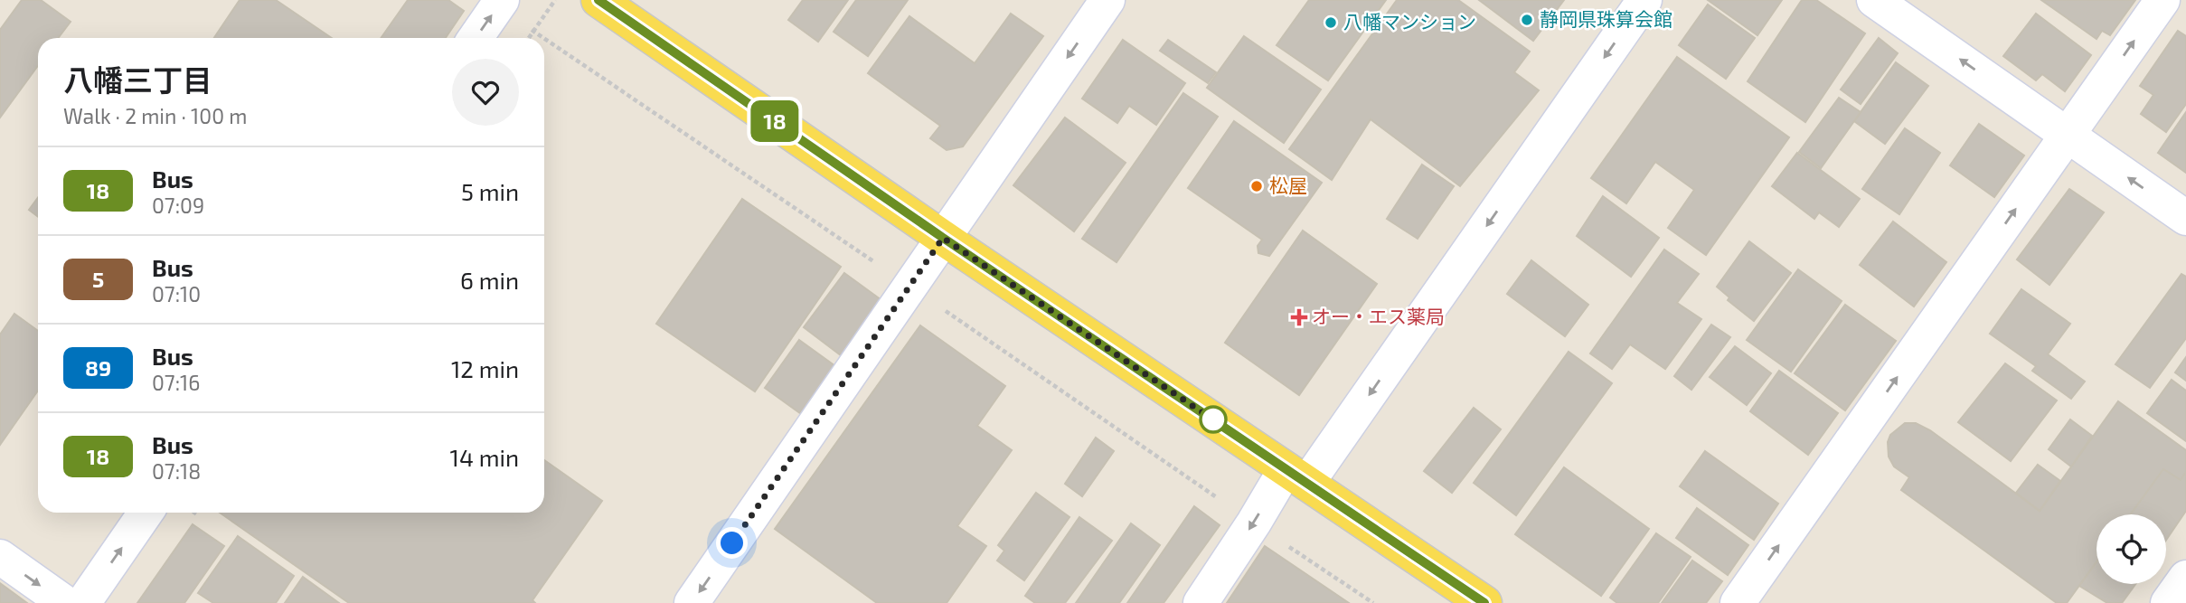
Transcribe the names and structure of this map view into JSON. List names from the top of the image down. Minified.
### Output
{"places":{"other":["静岡県珠算会館","八幡マンション","松屋"],"health":["オー・エス薬局"]},"lines":["bus line 18"],"page":{"on_map":"18","heading":["八幡三丁目","Walk · 2 min · 100 m"],"list":[{"mark":"18","name":"Bus","note":"07:09","value":"5 min"},{"mark":"5","name":"Bus","note":"07:10","value":"6 min"},{"mark":"89","name":"Bus","note":"07:16","value":"12 min"},{"mark":"18","name":"Bus","note":"07:18","value":"14 min"}]}}
